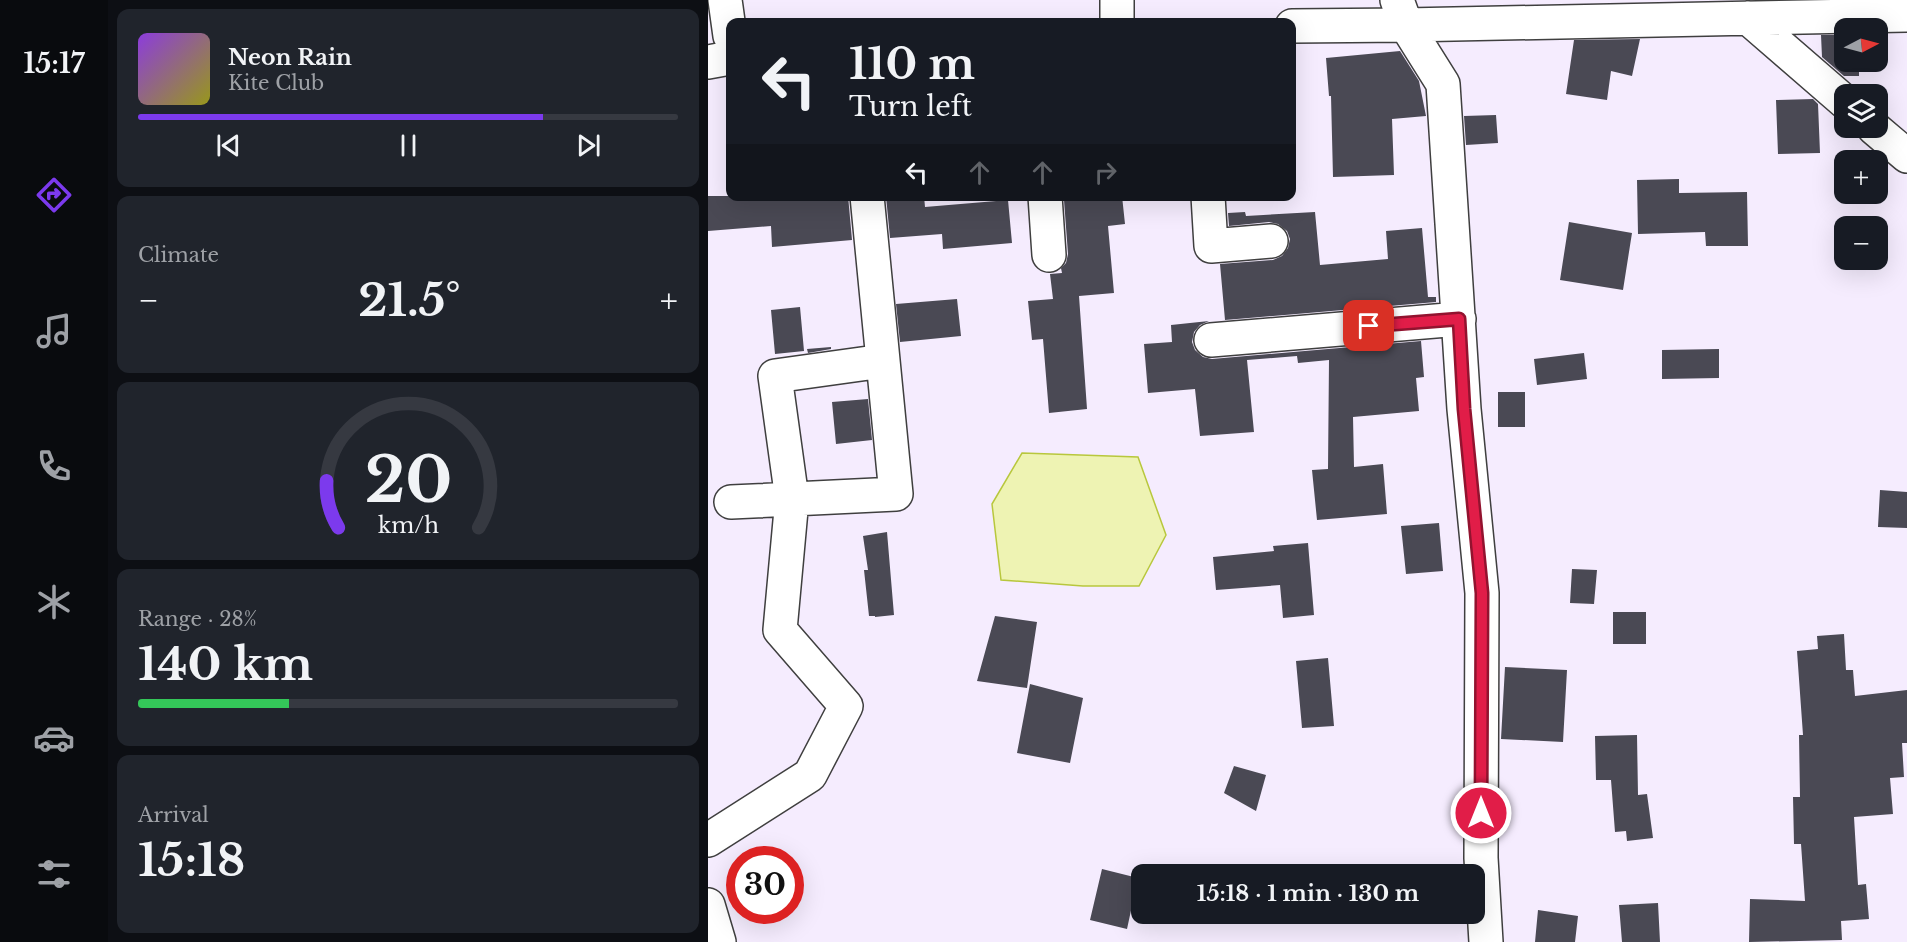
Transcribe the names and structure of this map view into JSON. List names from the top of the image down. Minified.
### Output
{"north":"right","page":{"tabs":"15:17","map_buttons":["+","−"],"turn":["110 m","Turn left"],"song":["Neon Rain","Kite Club"],"tile":["Climate",["Range · 28%","140 km"],["Arrival","15:18"]],"heat":["−","21.5°","+"],"limit":"30","trip":"15:18 · 1 min · 130 m","gauge":["20","km/h"]}}
